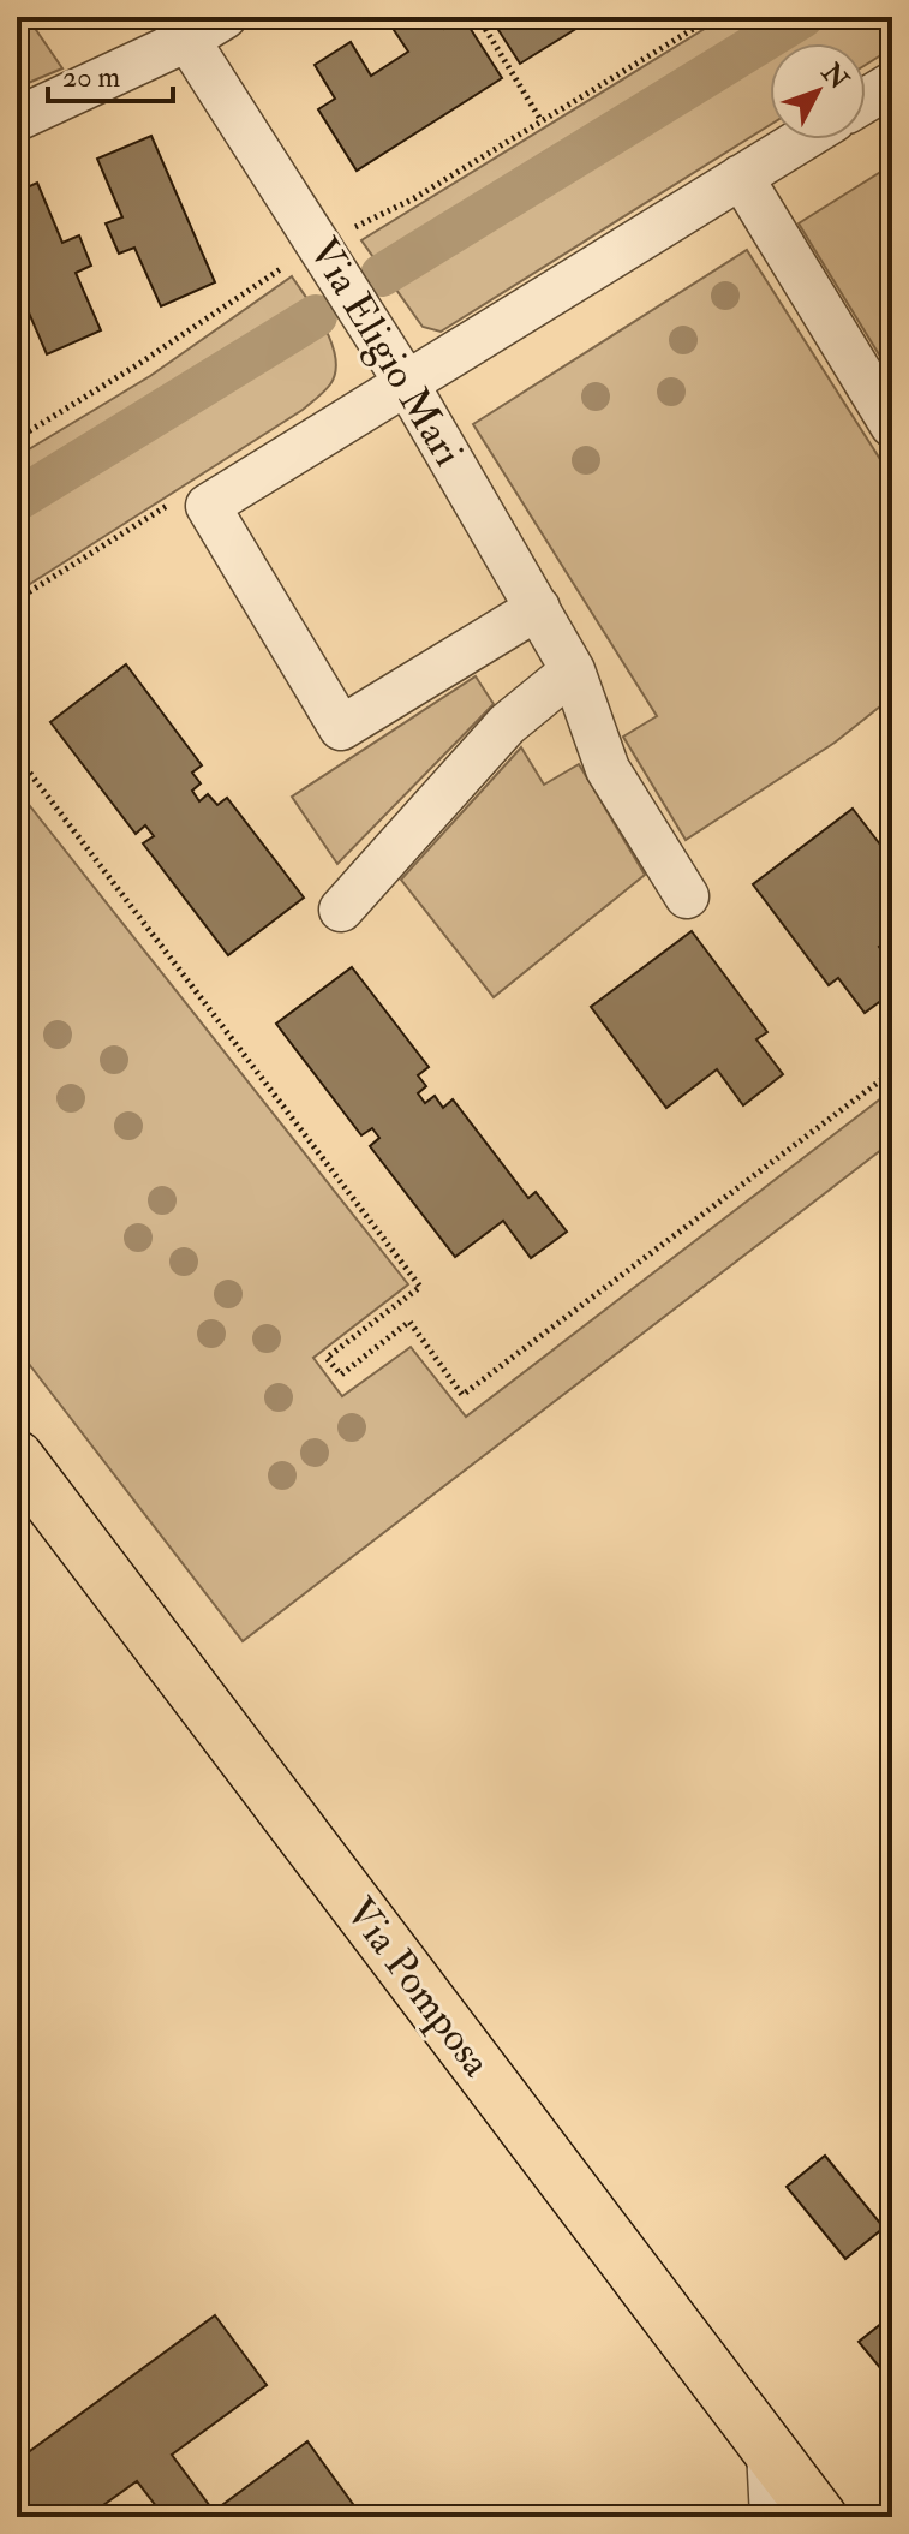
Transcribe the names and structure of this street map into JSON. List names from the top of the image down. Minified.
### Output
{"streets":{"main road":["Via Pomposa"],"street":["Via Eligio Mari"]},"scale_bar":"20 m","north":"top right"}
